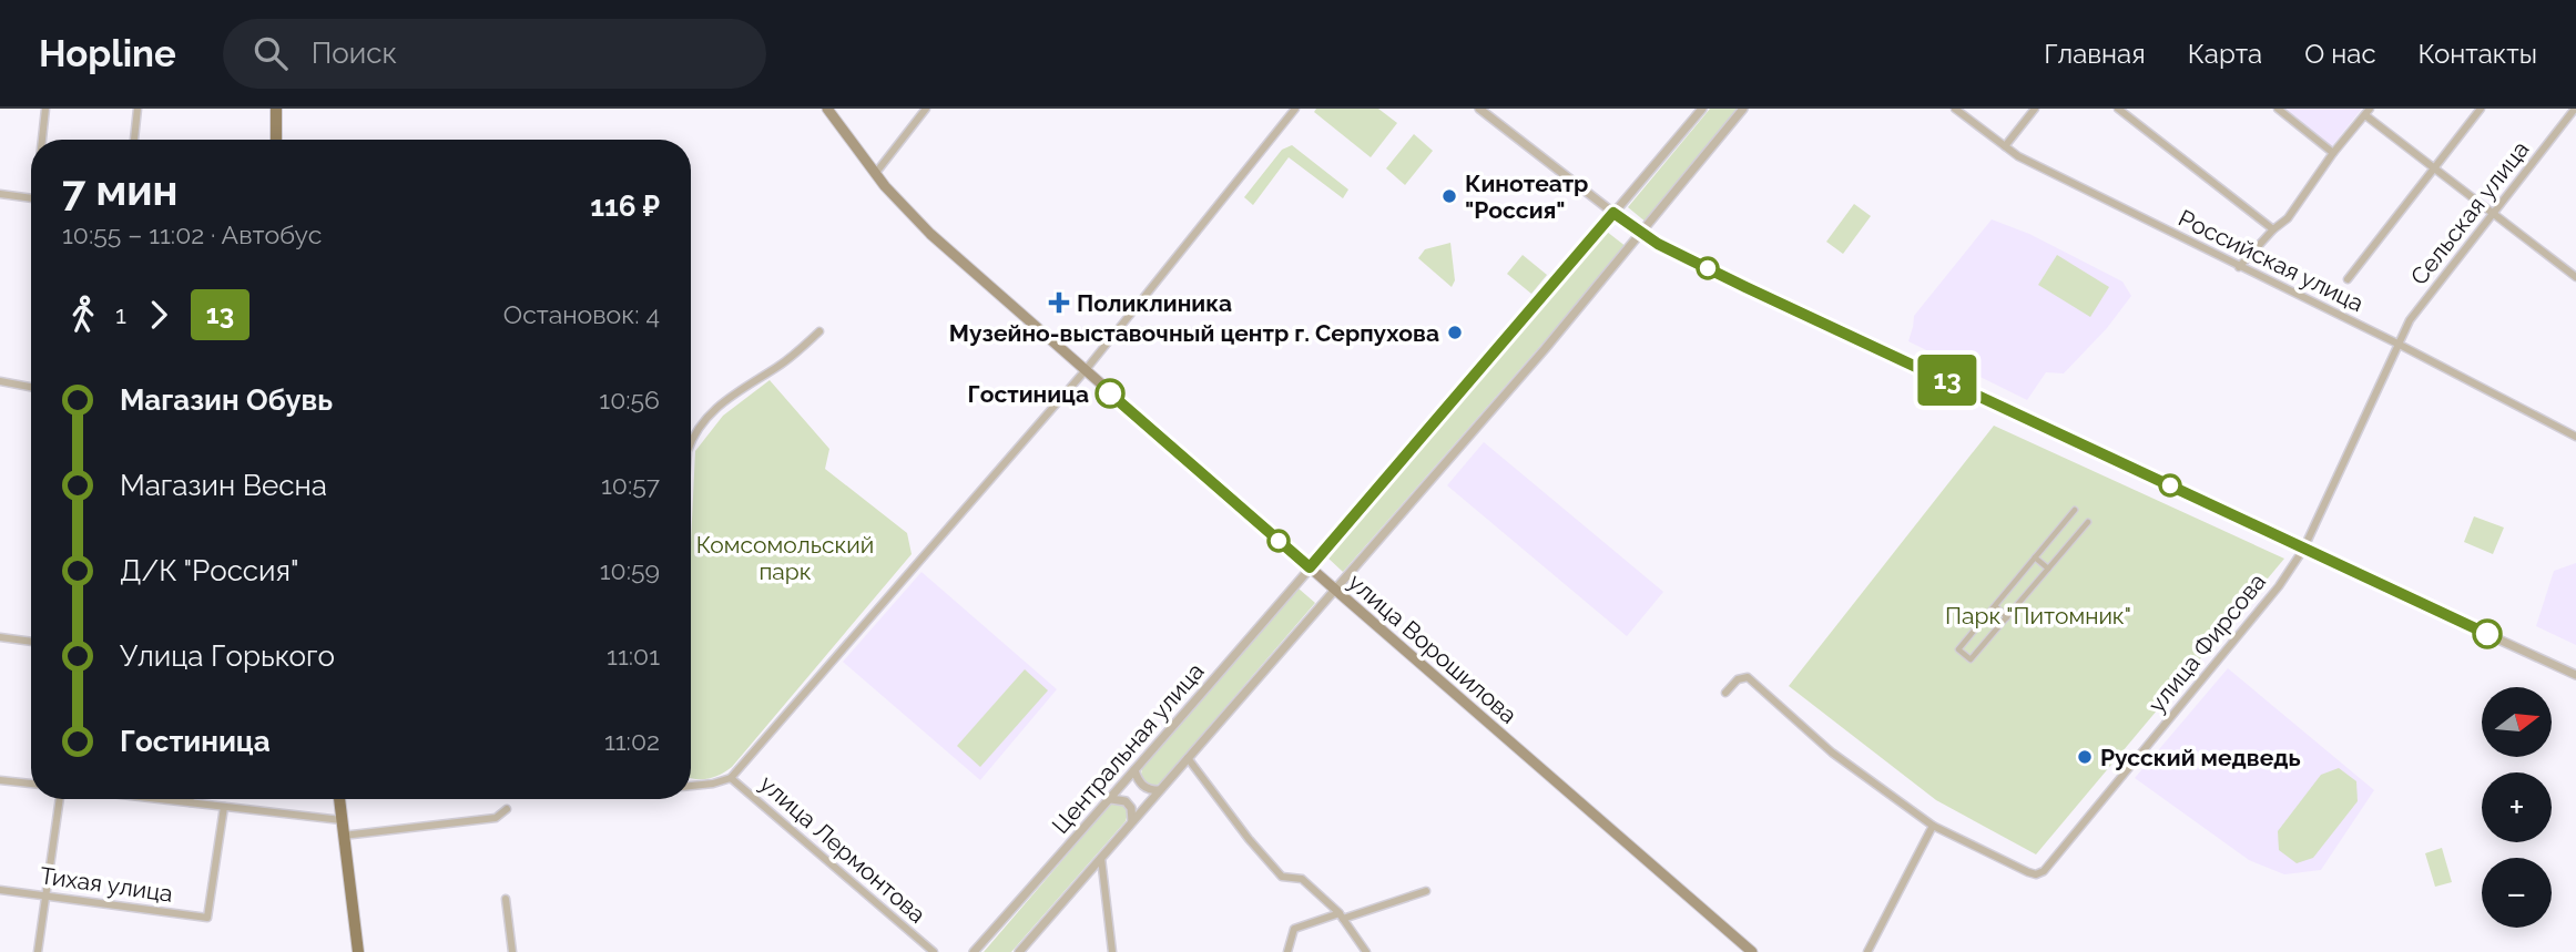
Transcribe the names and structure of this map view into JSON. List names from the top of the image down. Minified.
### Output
{"streets":{"main road":["улица Ворошилова"],"street":["Сельская улица","Российская улица","улица Фирсова","Центральная улица","улица Лермонтова","Тихая улица"]},"crossings":[["Сельская улица","Российская улица"],["Сельская улица","улица Фирсова"],["Российская улица","улица Фирсова"],["улица Ворошилова","Центральная улица"]],"parks":["Комсомольский парк","Парк \"Питомник\""],"places":{"other":["Кинотеатр \"Россия\"","Музейно-выставочный центр г. Серпухова","Гостиница","Русский медведь"],"health":["Поликлиника"]},"lines":["bus line 13"],"north":"right","page":{"header":"Hopline","search":"Поиск","nav":["Главная","Карта","О нас","Контакты"],"on_map":"13","heading":["7 мин","10:55 – 11:02 · Автобус","116 ₽"],"legs":["1","13","Остановок: 4"],"list":[{"name":"Магазин Обувь","value":"10:56"},{"name":"Магазин Весна","value":"10:57"},{"name":"Д/К \"Россия\"","value":"10:59"},{"name":"Улица Горького","value":"11:01"},{"name":"Гостиница","value":"11:02"}],"map_buttons":["+","−"]}}
